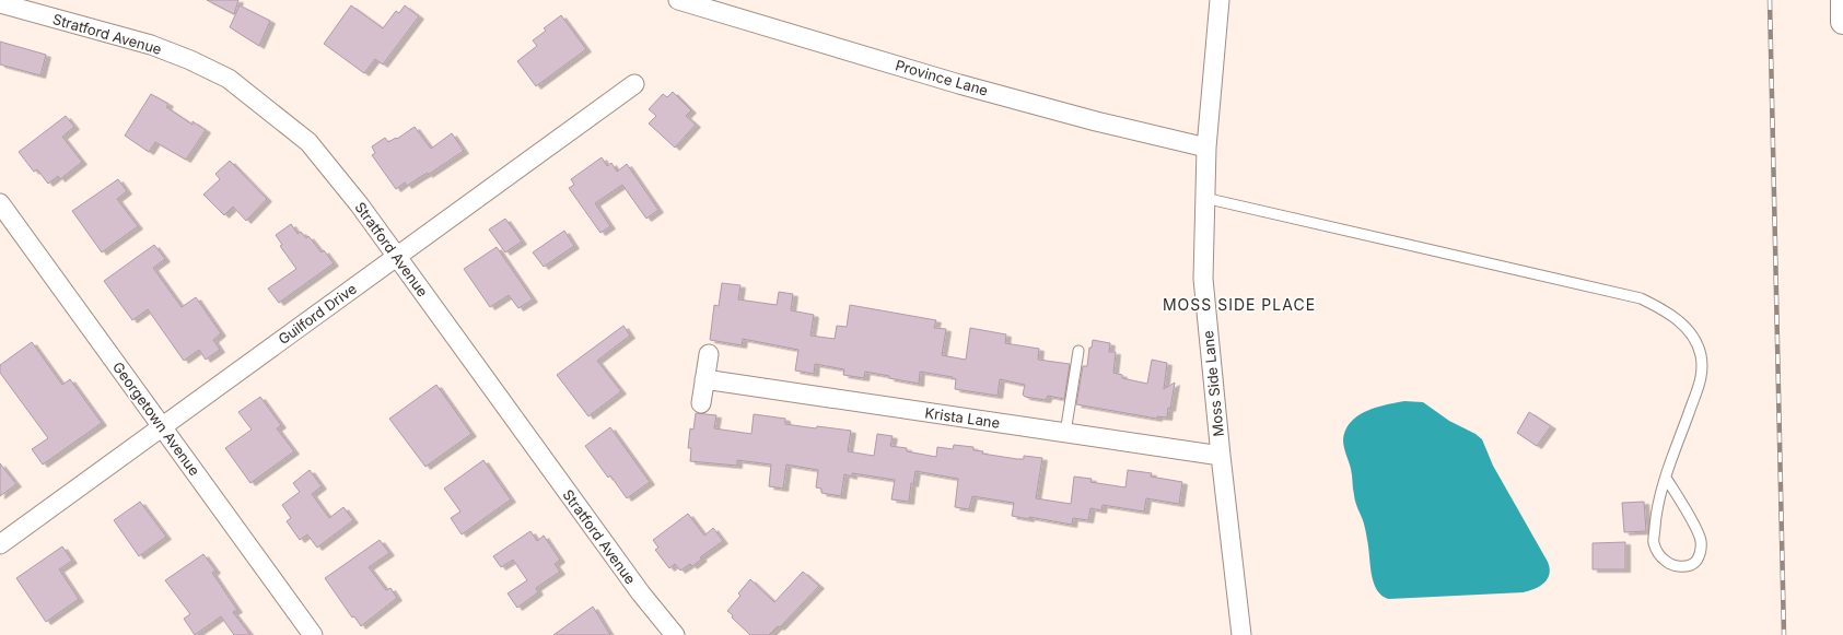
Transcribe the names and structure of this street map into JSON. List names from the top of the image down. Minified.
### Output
{"streets":{"street":["Stratford Avenue","Province Lane","Guilford Drive","Moss Side Lane","Krista Lane","Georgetown Avenue"]},"crossings":[["Stratford Avenue","Guilford Drive"],["Province Lane","Moss Side Lane"],["Guilford Drive","Georgetown Avenue"],["Moss Side Lane","Krista Lane"]],"districts":["MOSS SIDE PLACE"]}
